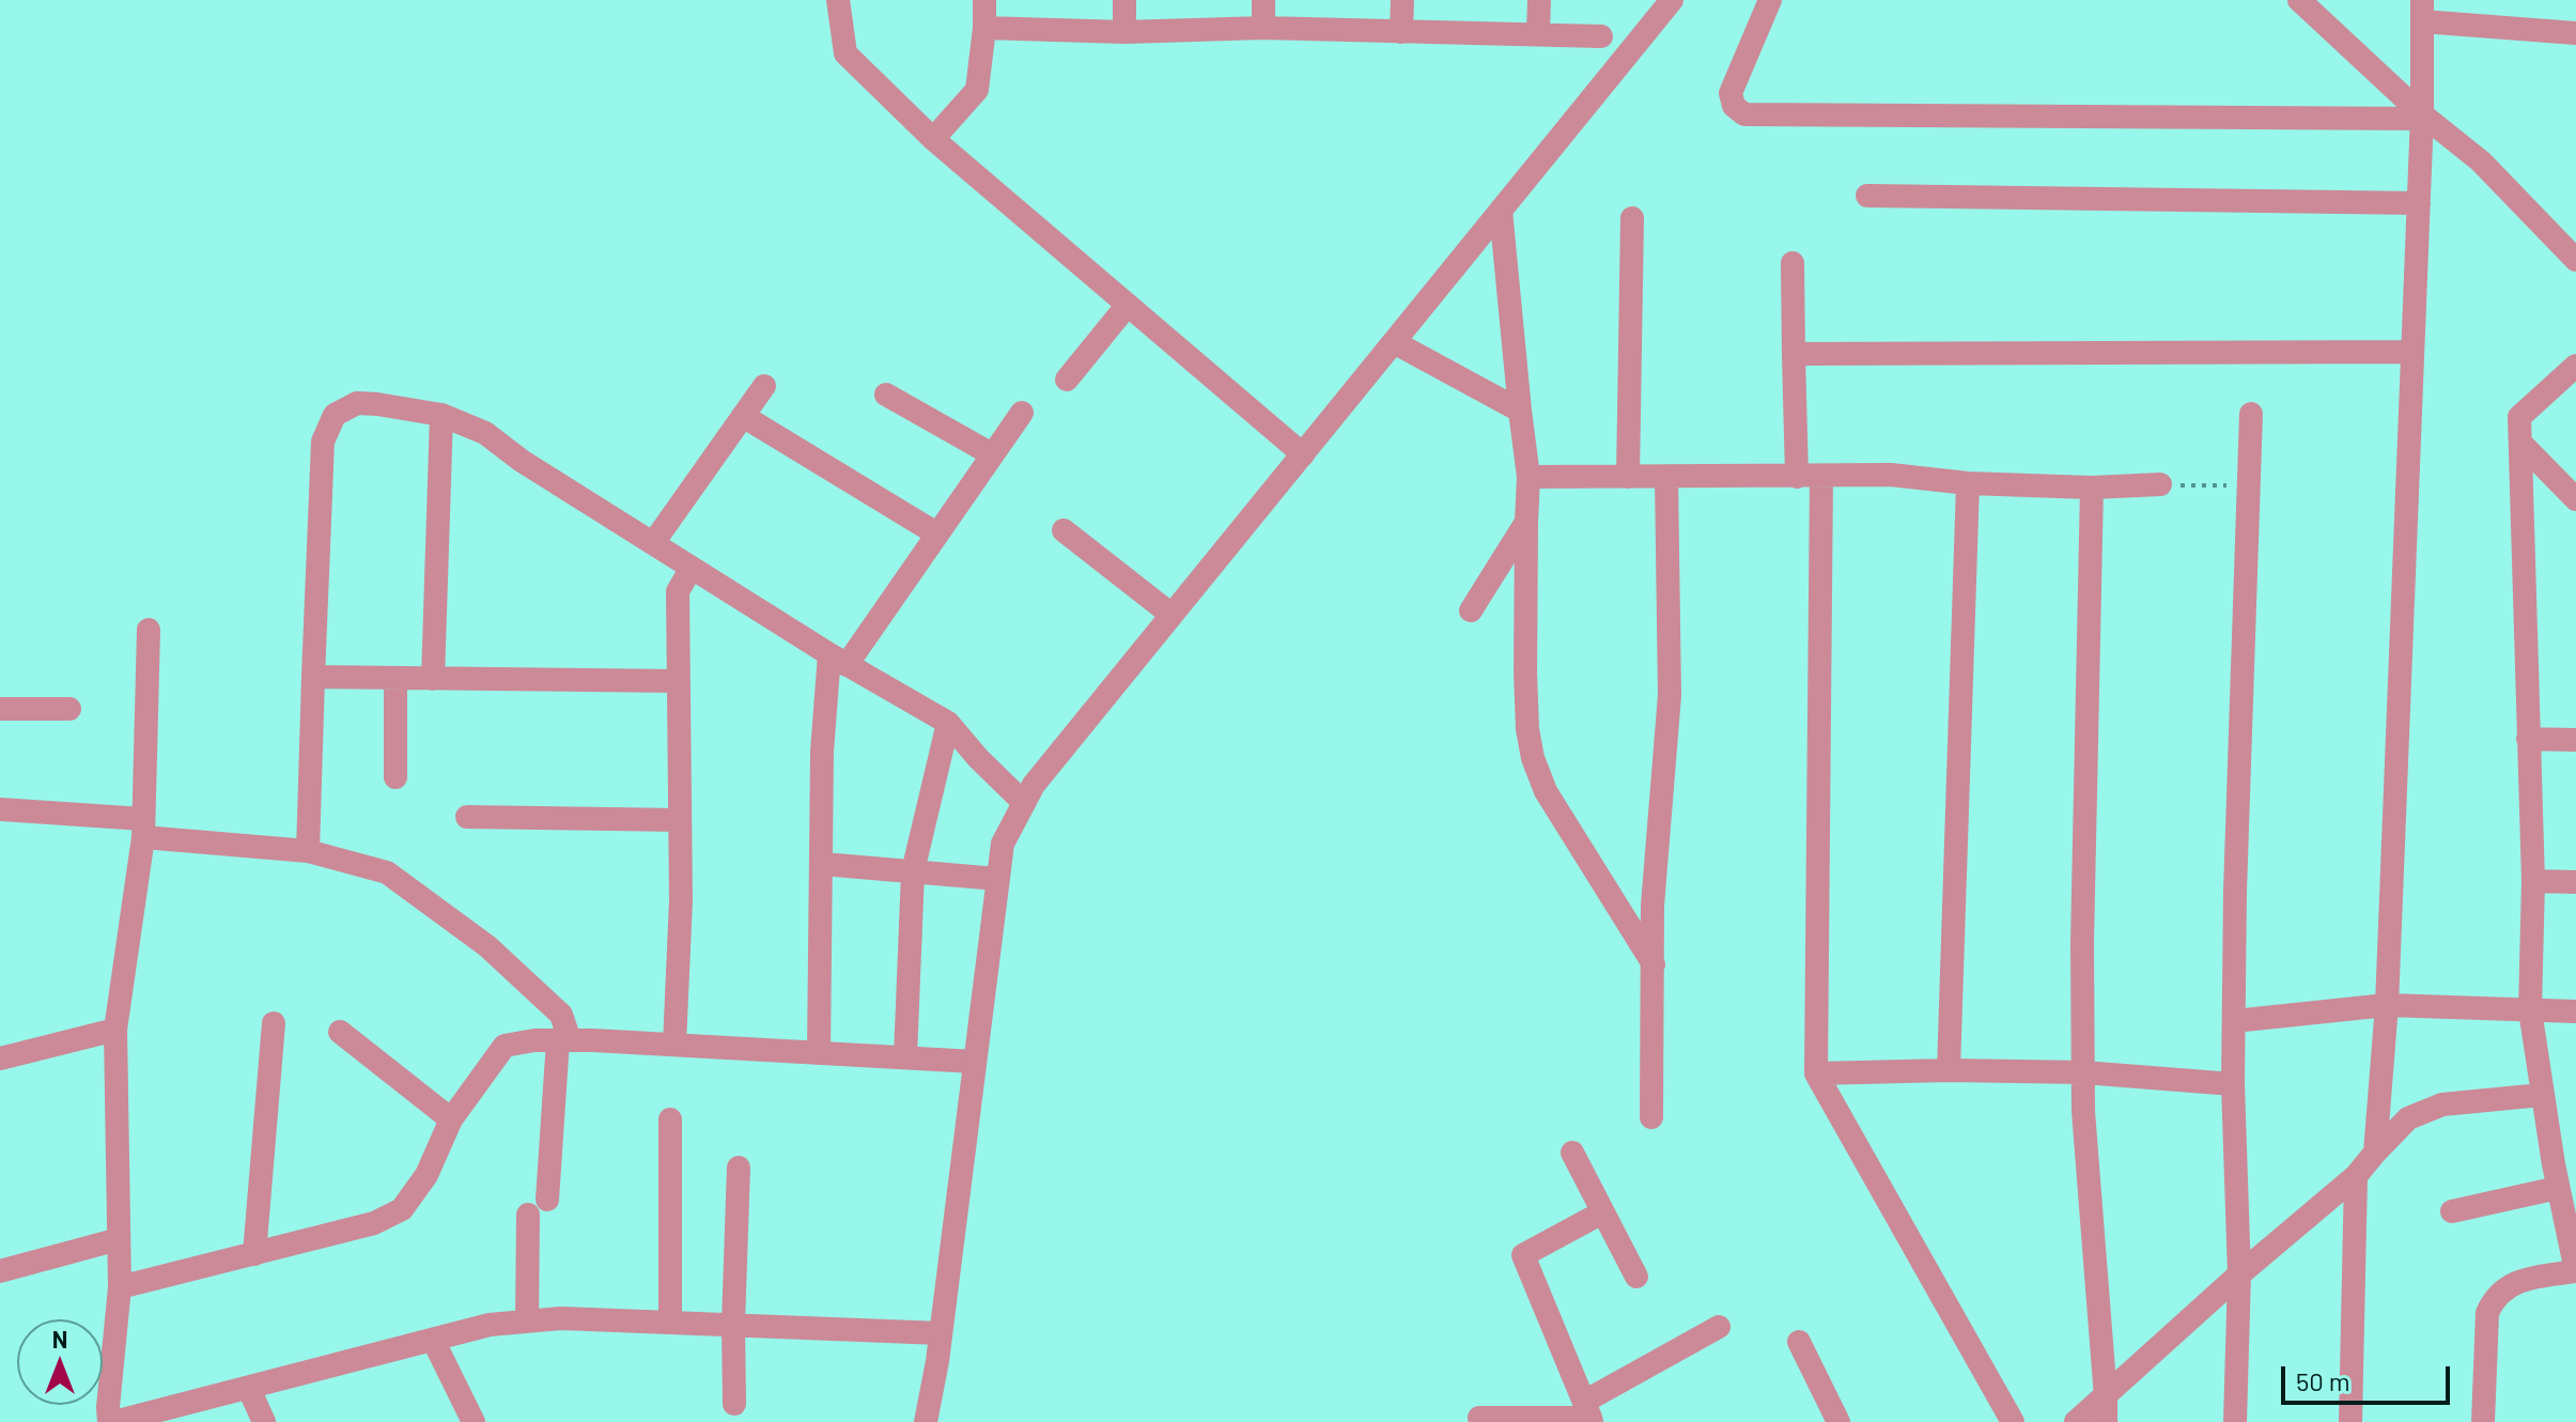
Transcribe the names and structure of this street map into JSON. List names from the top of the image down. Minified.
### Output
{"scale_bar":"50 m","north":"top"}
